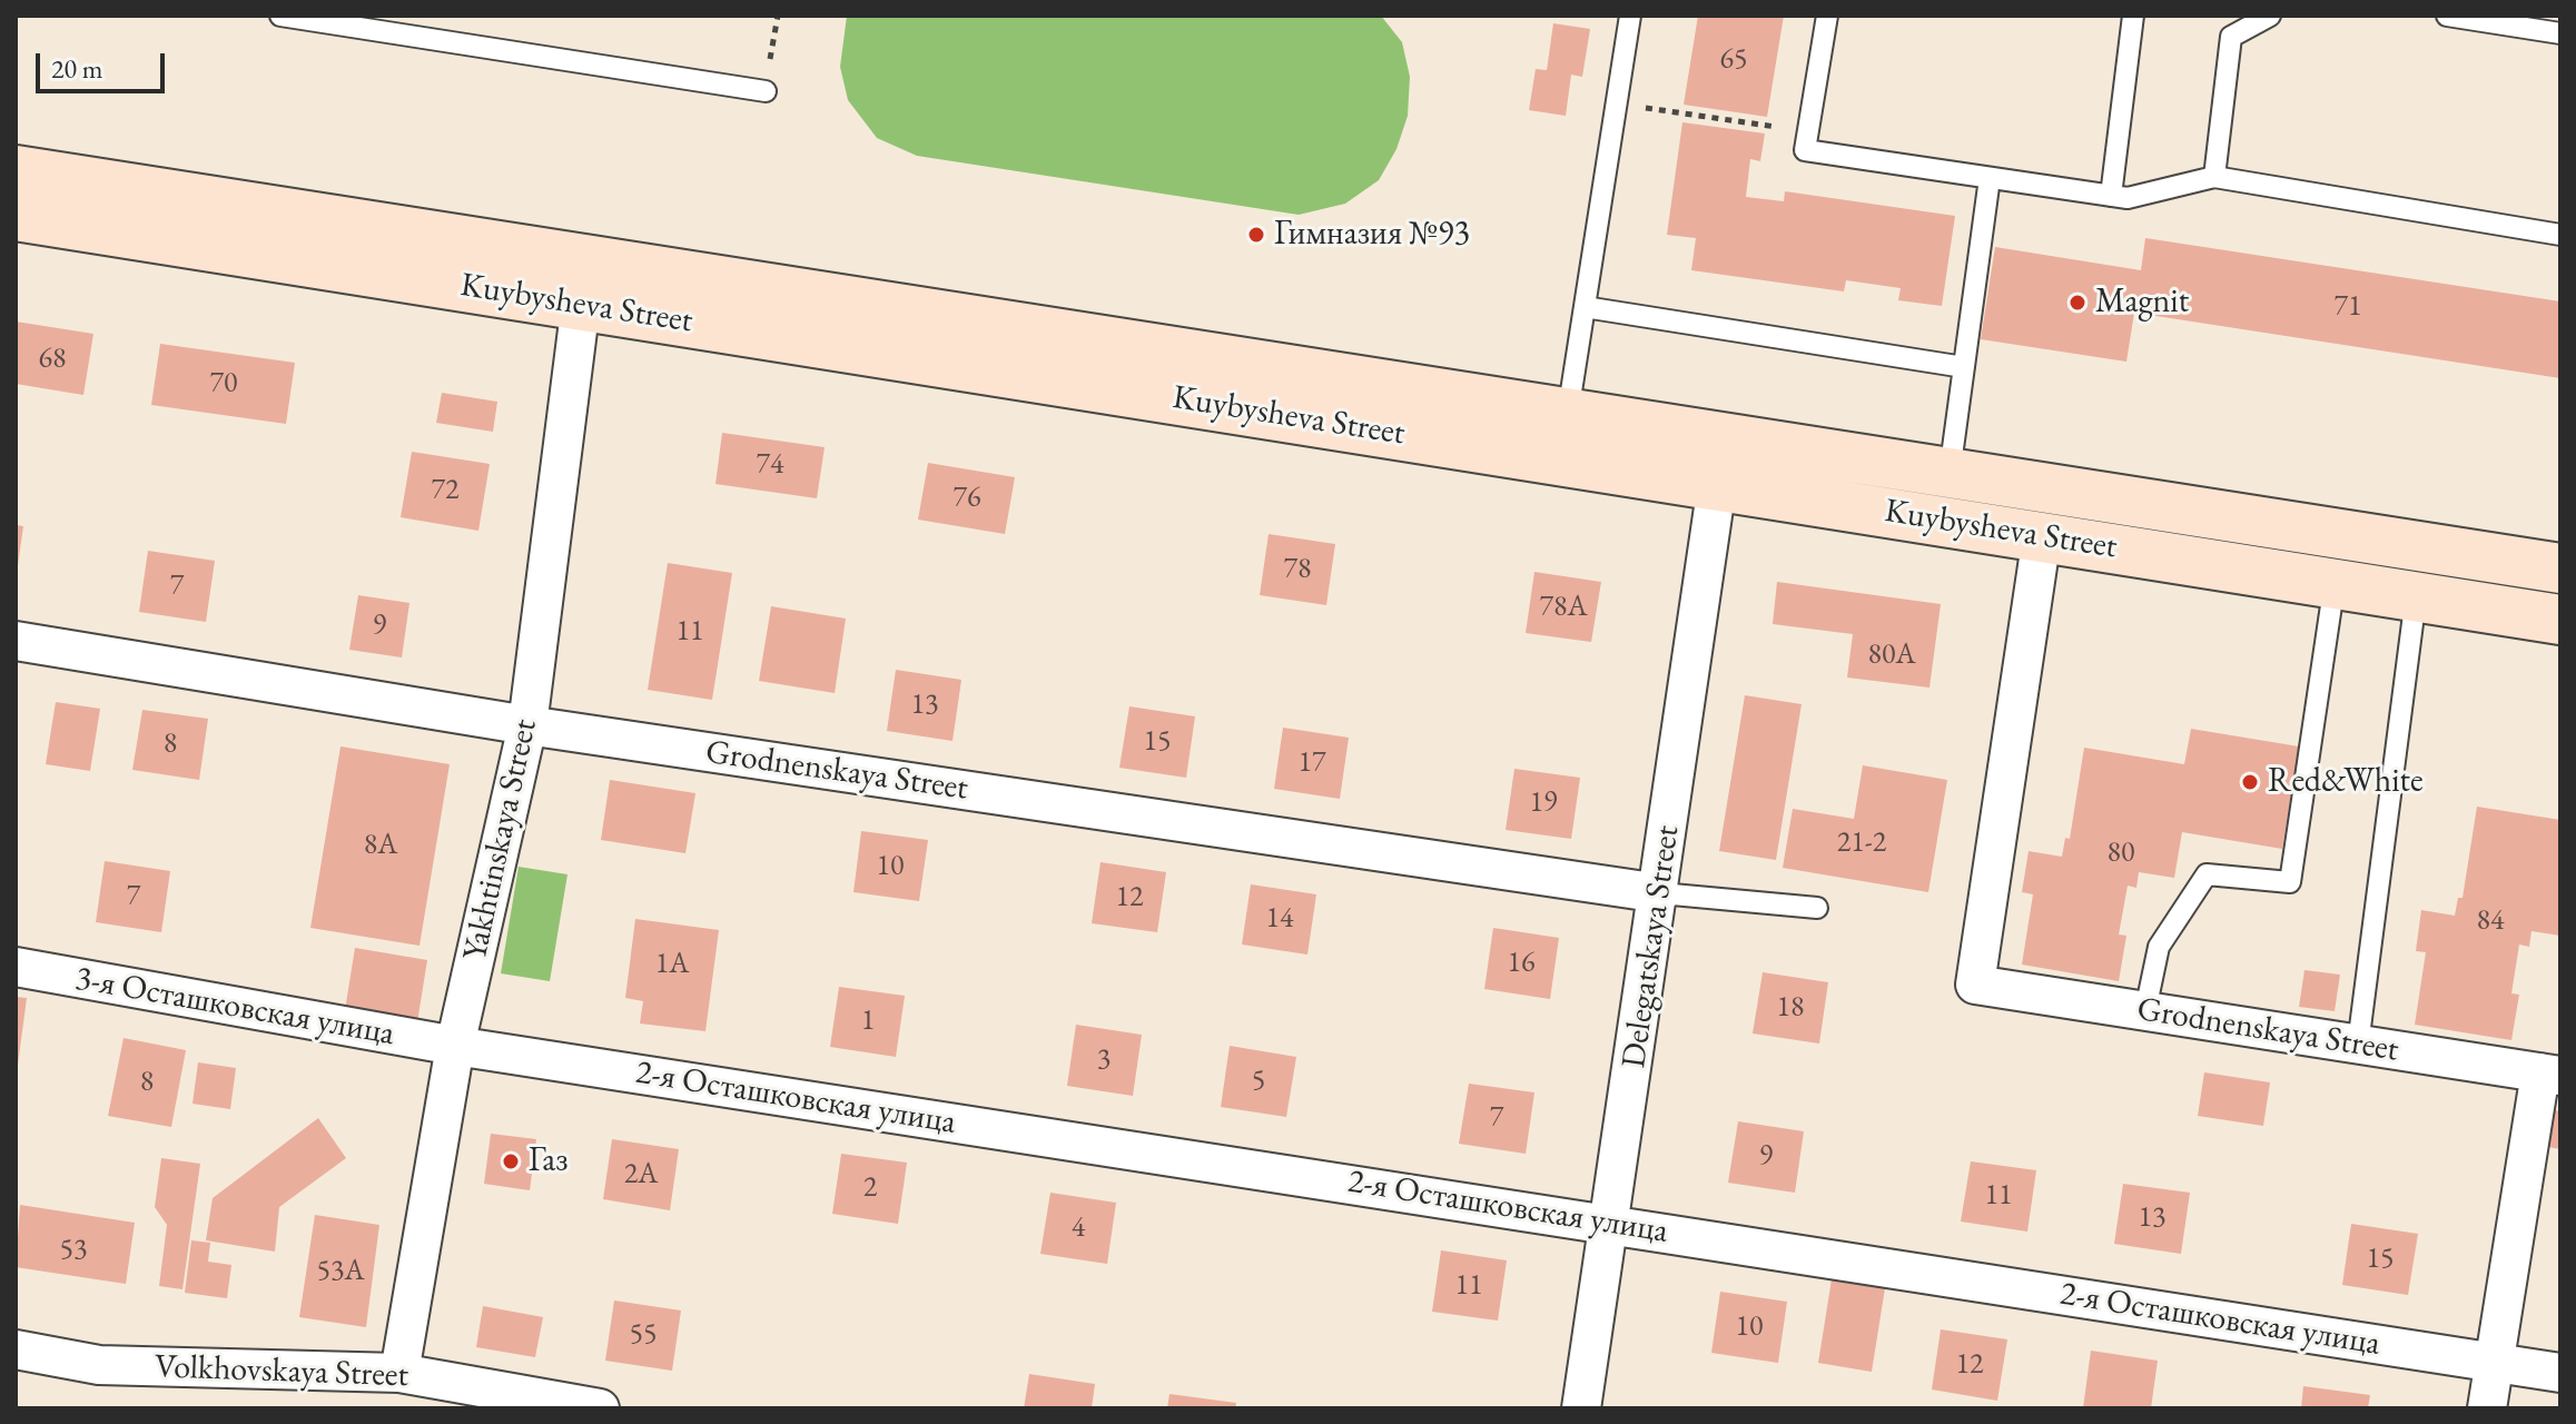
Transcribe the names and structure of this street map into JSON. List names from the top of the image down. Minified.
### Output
{"streets":{"main road":["Kuybysheva Street"],"street":["Grodnenskaya Street","Yakhtinskaya Street","Delegatskaya Street","3-я Осташковская улица","2-я Осташковская улица","Volkhovskaya Street"]},"crossings":[["Kuybysheva Street","Grodnenskaya Street"],["Kuybysheva Street","Yakhtinskaya Street"],["Kuybysheva Street","Delegatskaya Street"],["Grodnenskaya Street","Yakhtinskaya Street"],["Grodnenskaya Street","Delegatskaya Street"],["Yakhtinskaya Street","3-я Осташковская улица"],["Yakhtinskaya Street","2-я Осташковская улица"],["Yakhtinskaya Street","Volkhovskaya Street"],["Delegatskaya Street","2-я Осташковская улица"],["3-я Осташковская улица","2-я Осташковская улица"]],"places":["Гимназия №93","Magnit","Red&White","Газ"],"house_numbers":["65","71","68","70","74","72","76","78","7","78А","9","11","80А","13","15","8","17","19","21-2","8А","80","10","7","12","14","84","16","1А","18","1","3","5","8","7","9","2А","2","11","13","4","53","15","53А","11","10","55","12"],"scale_bar":"20 m"}
